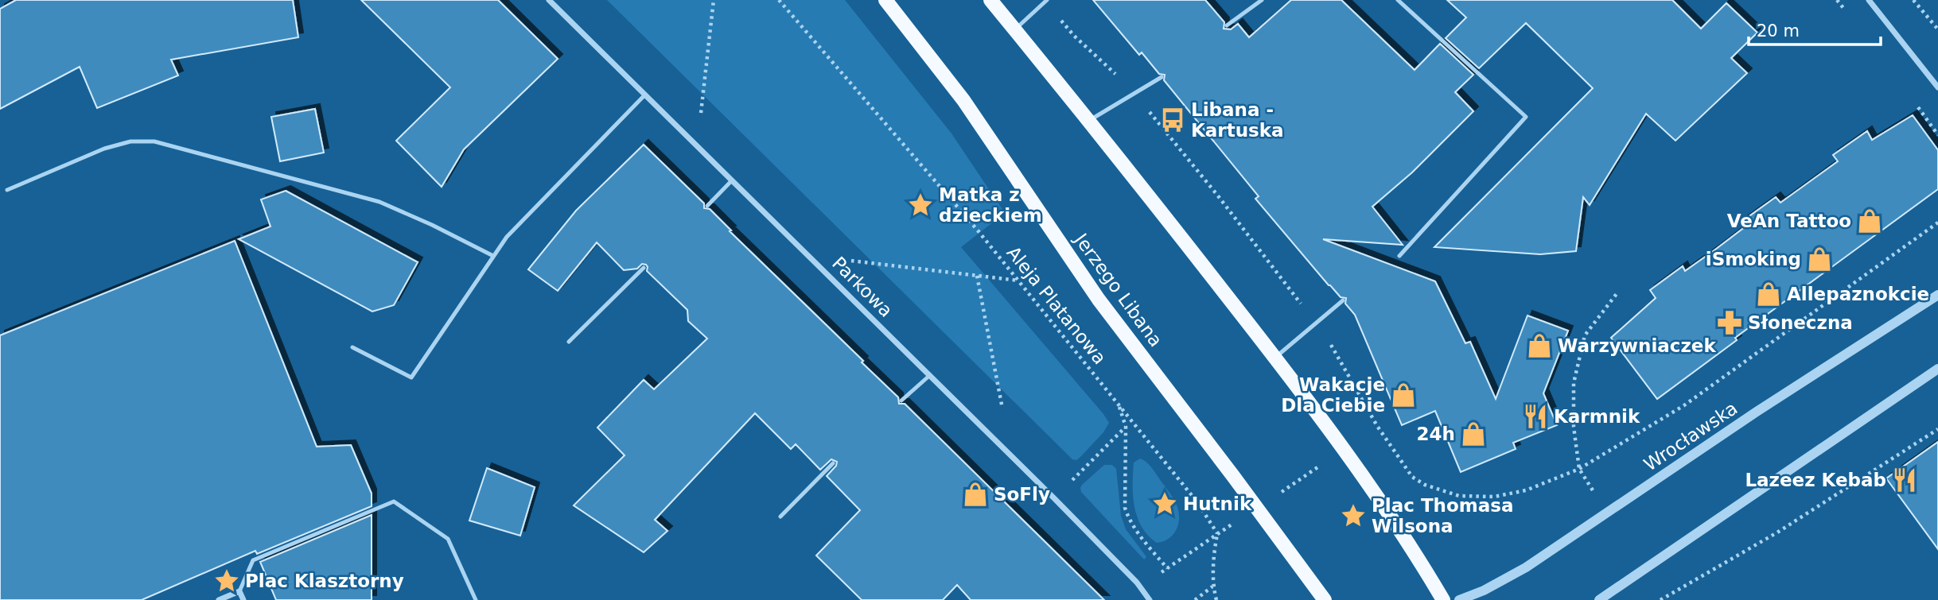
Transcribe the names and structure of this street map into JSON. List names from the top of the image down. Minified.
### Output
{"streets":{"main road":["Jerzego Libana"],"street":["Parkowa","Wrocławska"],"path":["Aleja Platanowa"]},"places":{"bus stop":["Libana - Kartuska"],"place":["Matka z dzieckiem","Hutnik","Plac Thomasa Wilsona","Plac Klasztorny"],"shop":["VeAn Tattoo","iSmoking","Allepaznokcie","Warzywniaczek","Wakacje Dla Ciebie","24h","SoFly"],"pharmacy":["Słoneczna"],"restaurant":["Karmnik","Lazeez Kebab"]},"scale_bar":"20 m"}
